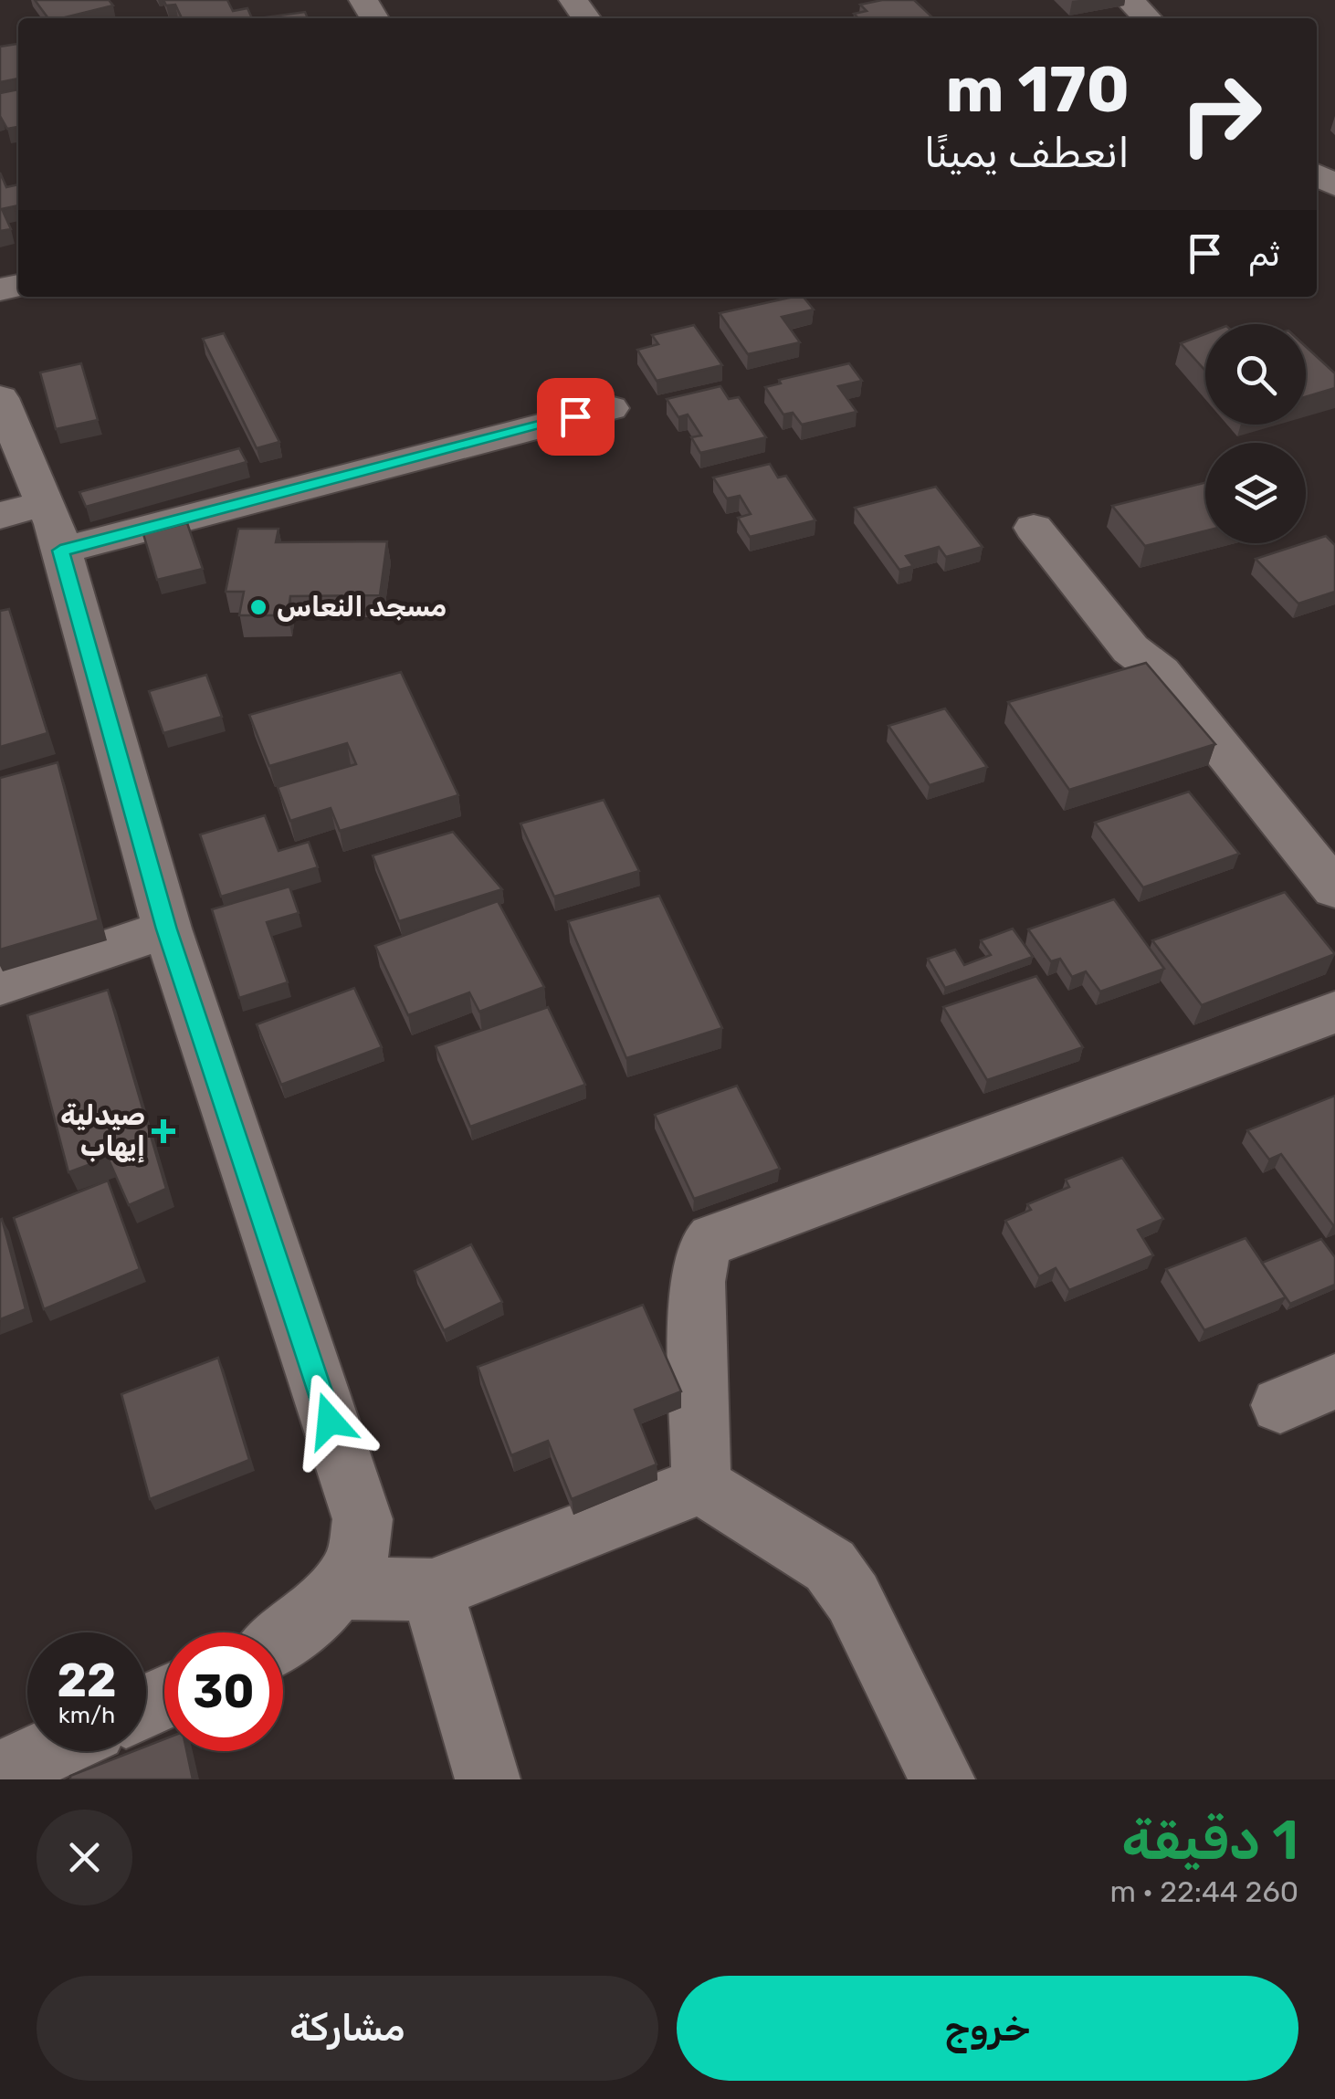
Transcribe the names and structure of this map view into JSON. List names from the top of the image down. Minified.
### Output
{"places":{"other":["مسجد النعاس"],"health":["صيدلية إيهاب"]},"page":{"turn":["170 m","انعطف يمينًا"],"then":"ثم","speed":"22 km/h","limit":"30","heading":["1 دقيقة","260 m · 22:44"],"buttons":["خروج","مشاركة"]}}
